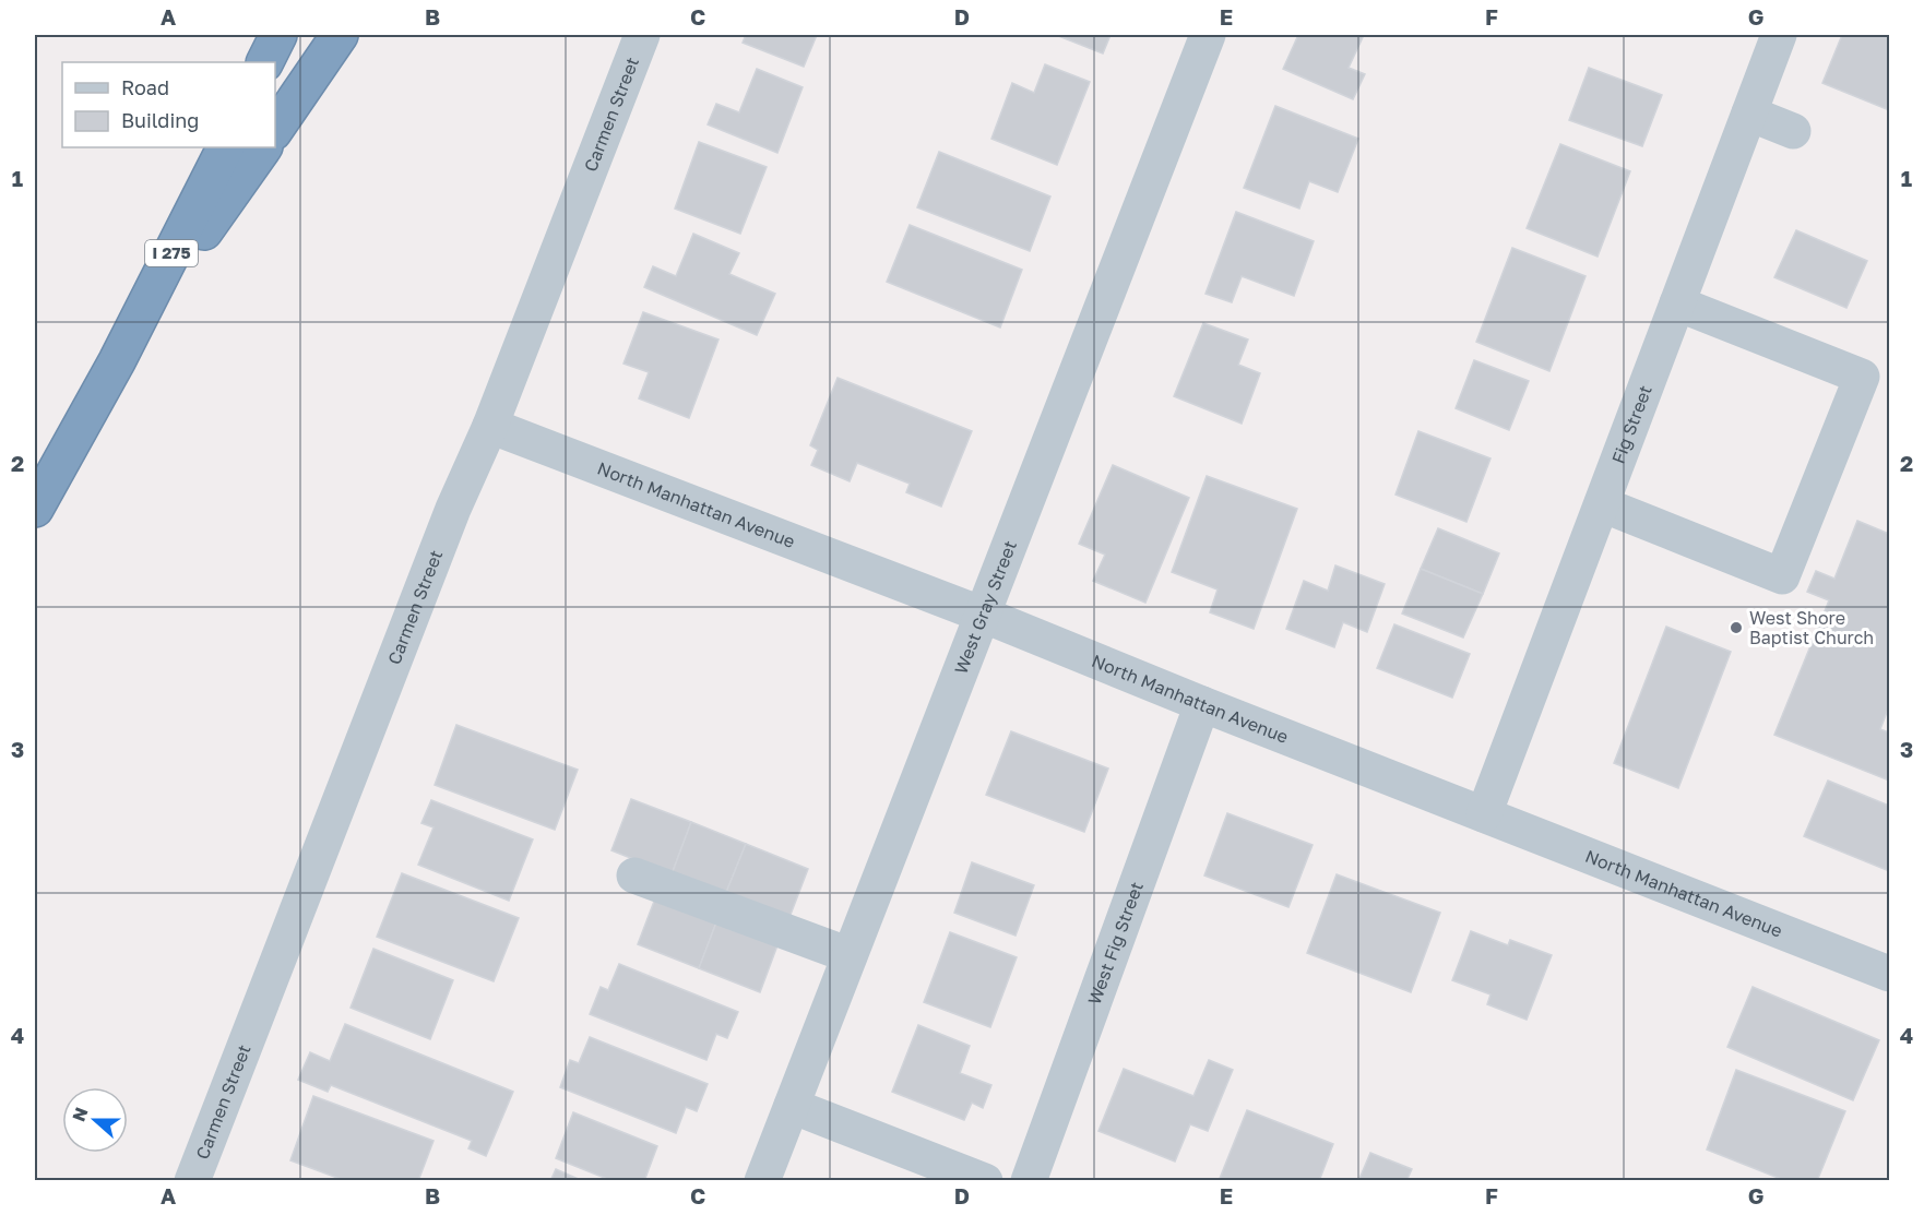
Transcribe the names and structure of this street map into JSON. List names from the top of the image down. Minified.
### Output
{"streets":{"highway":["I 275"],"street":["Carmen Street","Fig Street","North Manhattan Avenue","West Gray Street","West Fig Street"]},"crossings":[["Carmen Street","North Manhattan Avenue"],["Fig Street","North Manhattan Avenue"],["North Manhattan Avenue","West Gray Street"],["North Manhattan Avenue","West Fig Street"]],"places":["West Shore Baptist Church"],"legend":["Road","Building"],"north":"left","grid":{"columns":["A","B","C","D","E","F","G"],"rows":["1","2","3","4"]}}
